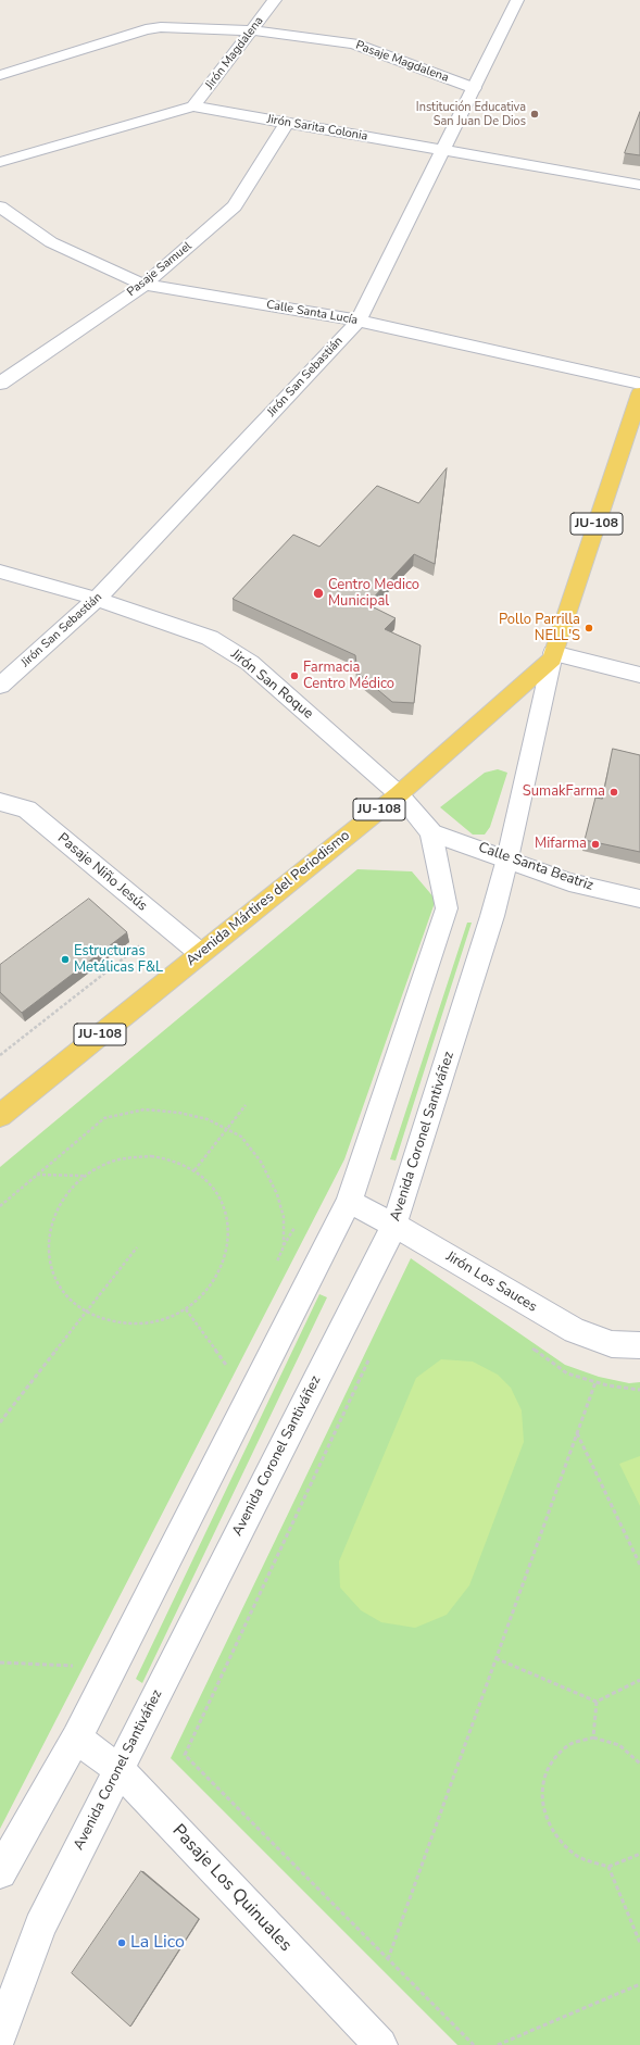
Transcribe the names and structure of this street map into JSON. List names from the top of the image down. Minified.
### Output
{"streets":{"main road":["JU-108","Avenida Mártires del Periodismo"],"street":["Jirón Magdalena","Pasaje Magdalena","Jirón Sarita Colonia","Pasaje Samuel","Calle Santa Lucía","Jirón San Sebastián","Jirón San Roque","Calle Santa Beatriz","Pasaje Niño Jesús","Avenida Coronel Santiváñez","Jirón Los Sauces","Pasaje Los Quinuales"]},"crossings":[["Jirón Magdalena","Pasaje Magdalena"],["Jirón Magdalena","Jirón Sarita Colonia"],["Pasaje Magdalena","Jirón San Sebastián"],["Jirón Sarita Colonia","Pasaje Samuel"],["Jirón Sarita Colonia","Jirón San Sebastián"],["Pasaje Samuel","Calle Santa Lucía"],["Calle Santa Lucía","Jirón San Sebastián"],["Jirón San Sebastián","Jirón San Roque"],["Jirón San Roque","Avenida Mártires del Periodismo"],["Calle Santa Beatriz","Avenida Mártires del Periodismo"],["Calle Santa Beatriz","Avenida Coronel Santiváñez"],["Pasaje Niño Jesús","Avenida Mártires del Periodismo"],["Avenida Mártires del Periodismo","Avenida Coronel Santiváñez"],["Avenida Coronel Santiváñez","Jirón Los Sauces"],["Avenida Coronel Santiváñez","Pasaje Los Quinuales"]],"places":["Institución Educativa San Juan De Dios","Centro Medico Municipal","Pollo Parrilla NELL'S","Farmacia Centro Médico","SumakFarma","Mifarma","Estructuras Metálicas F&L","La Lico"]}
